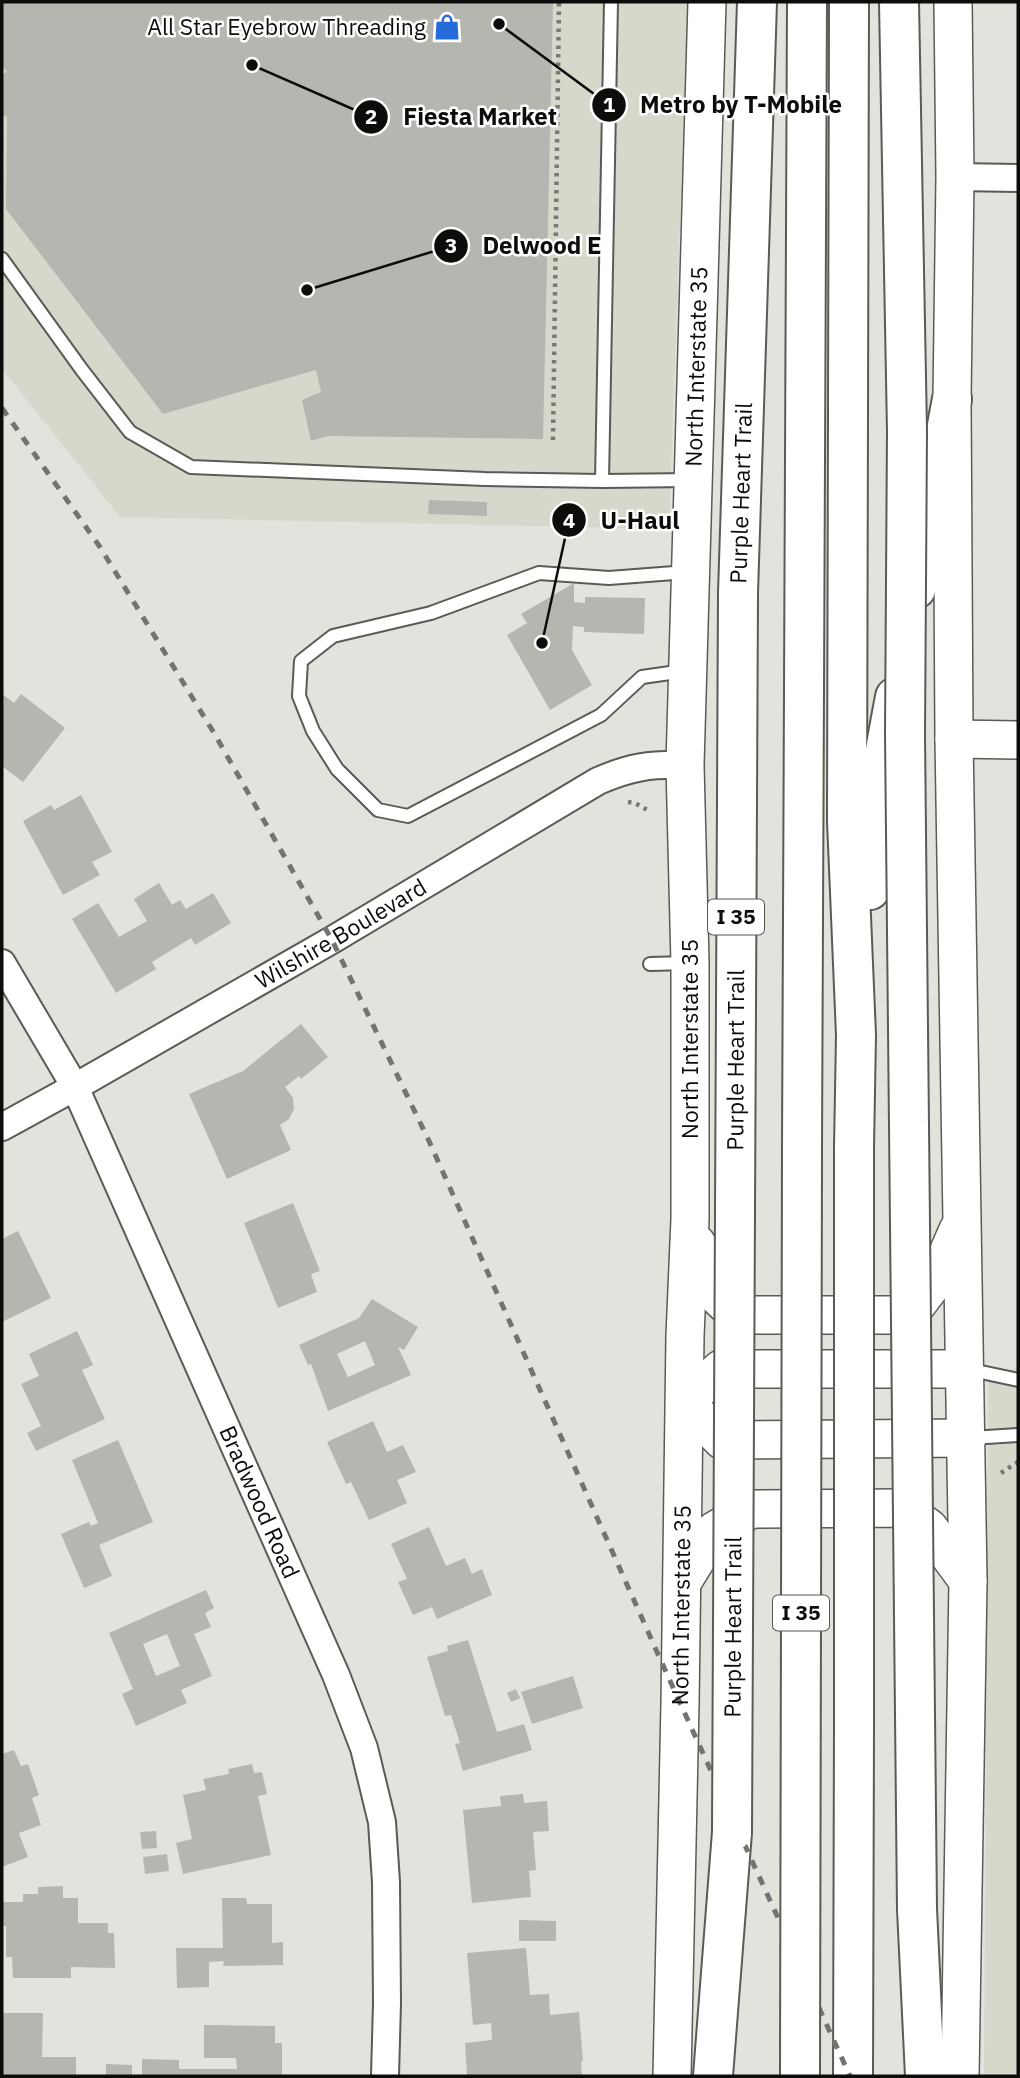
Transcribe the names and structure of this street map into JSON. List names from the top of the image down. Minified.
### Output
{"streets":{"highway":["Purple Heart Trail","I 35"],"main road":["North Interstate 35"],"street":["Wilshire Boulevard","Bradwood Road"]},"crossings":[["North Interstate 35","Wilshire Boulevard"],["Wilshire Boulevard","Bradwood Road"]],"places":{"other":["Metro by T-Mobile","Fiesta Market","Delwood E","U-Haul"],"shop":["All Star Eyebrow Threading"]}}
